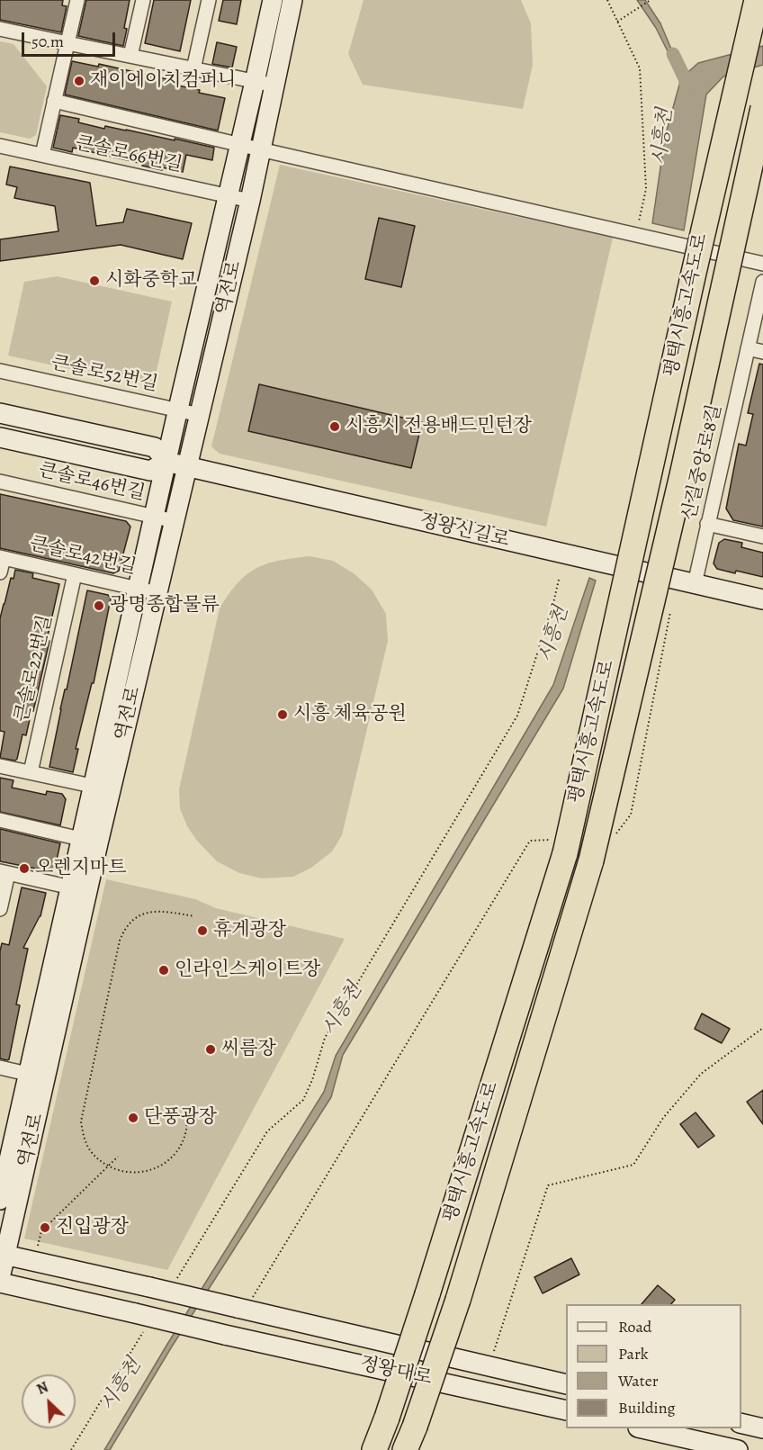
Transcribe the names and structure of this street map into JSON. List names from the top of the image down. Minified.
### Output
{"streets":{"highway":["평택시흥고속도로"],"street":["큰솔로66번길","역전로","큰솔로52번길","신길중앙로8길","큰솔로46번길","정왕신길로","큰솔로42번길","큰솔로22번길","정왕대로"]},"crossings":[["큰솔로66번길","역전로"],["역전로","큰솔로52번길"],["역전로","큰솔로46번길"],["역전로","정왕신길로"],["역전로","큰솔로42번길"],["신길중앙로8길","정왕신길로"],["큰솔로42번길","큰솔로22번길"]],"water":["시흥천"],"places":["재이에이치컴퍼니","시화중학교","시흥시 전용배드민턴장","광명종합물류","시흥 체육공원","오렌지마트","휴게광장","인라인스케이트장","씨름장","단풍광장","진입광장"],"legend":["Road","Park","Water","Building"],"scale_bar":"50 m","north":"top left"}
